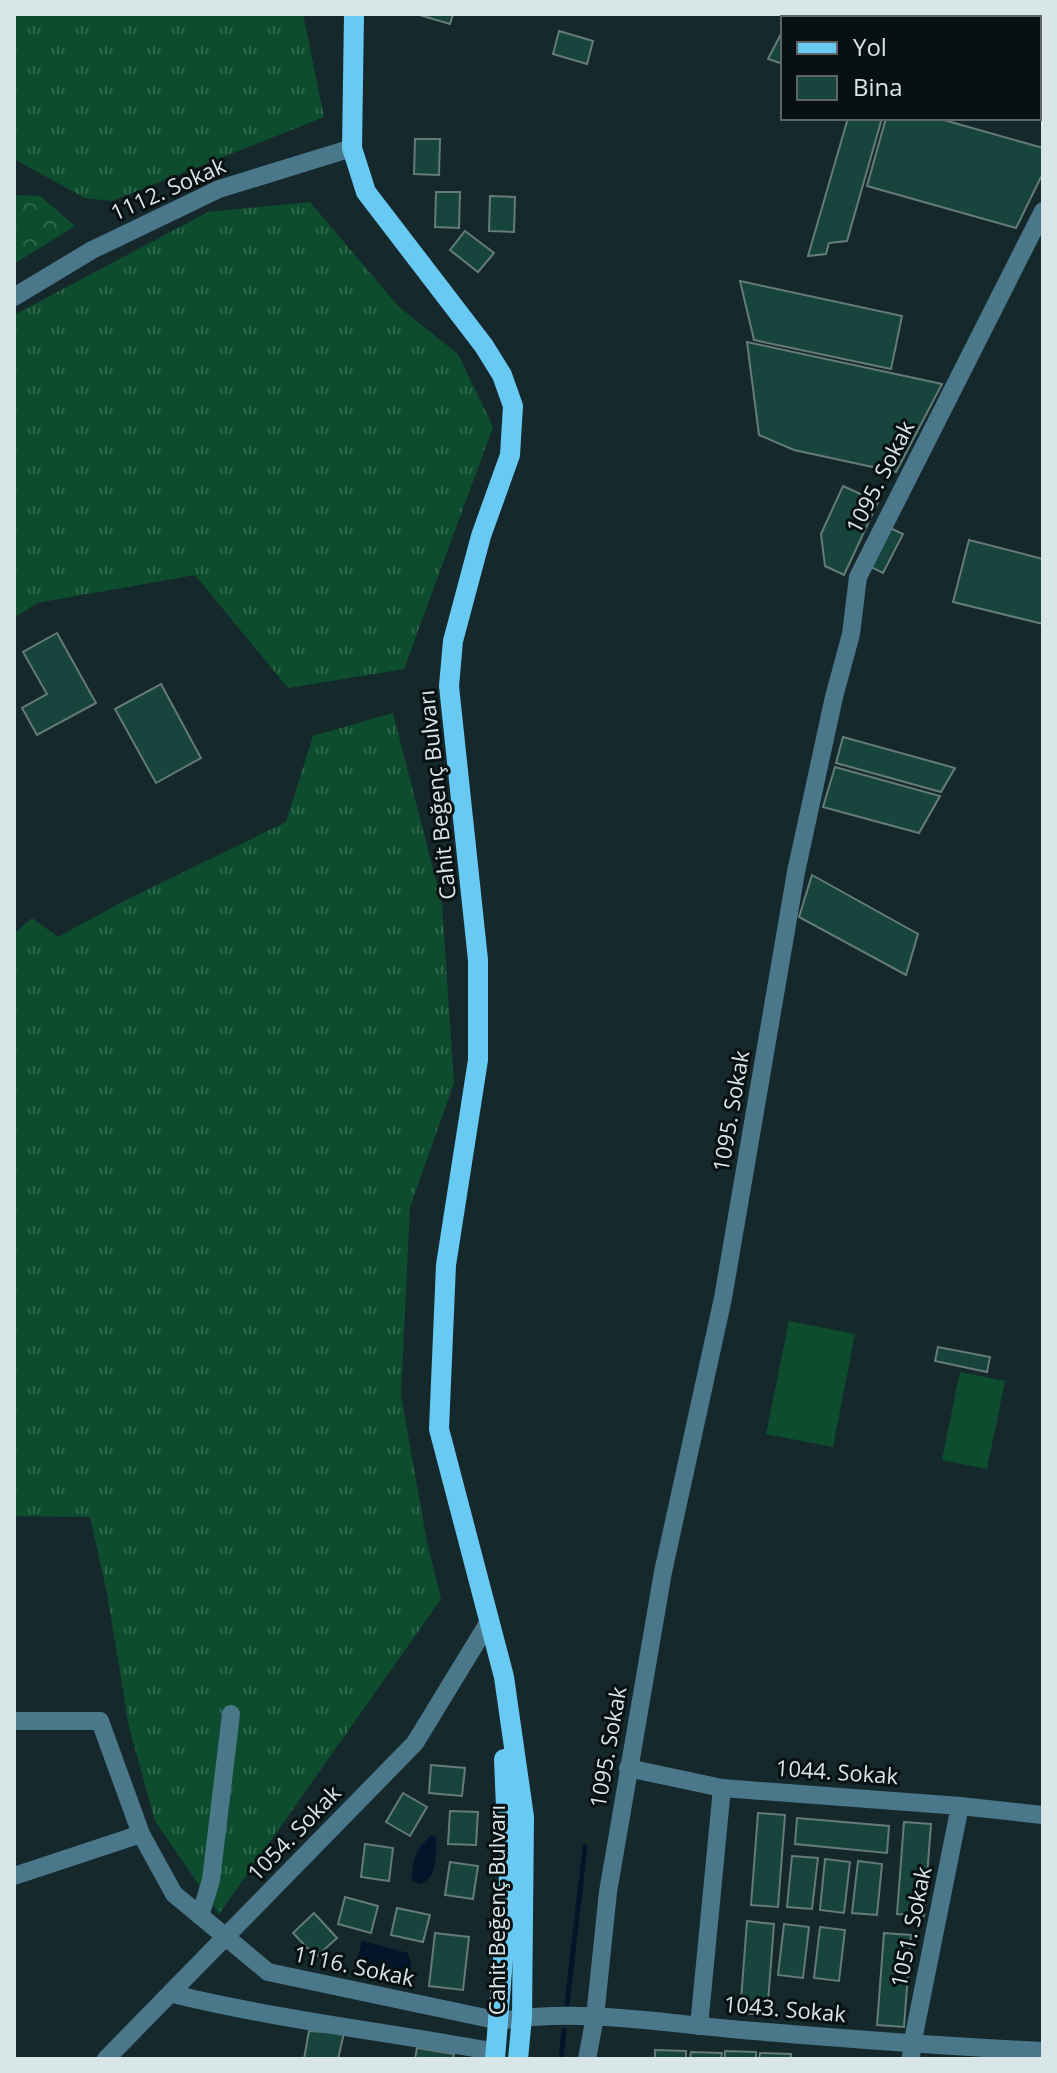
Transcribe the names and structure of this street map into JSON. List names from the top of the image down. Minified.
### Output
{"streets":{"main road":["Cahit Beğenç Bulvarı"],"street":["1112. Sokak","1095. Sokak","1044. Sokak","1054. Sokak","1051. Sokak","1116. Sokak","1043. Sokak"]},"crossings":[["1112. Sokak","Cahit Beğenç Bulvarı"],["1095. Sokak","1044. Sokak"],["1095. Sokak","1043. Sokak"],["Cahit Beğenç Bulvarı","1054. Sokak"],["Cahit Beğenç Bulvarı","1116. Sokak"],["Cahit Beğenç Bulvarı","1043. Sokak"],["1044. Sokak","1051. Sokak"],["1054. Sokak","1116. Sokak"],["1051. Sokak","1043. Sokak"],["1116. Sokak","1043. Sokak"]],"legend":["Yol","Bina"]}
